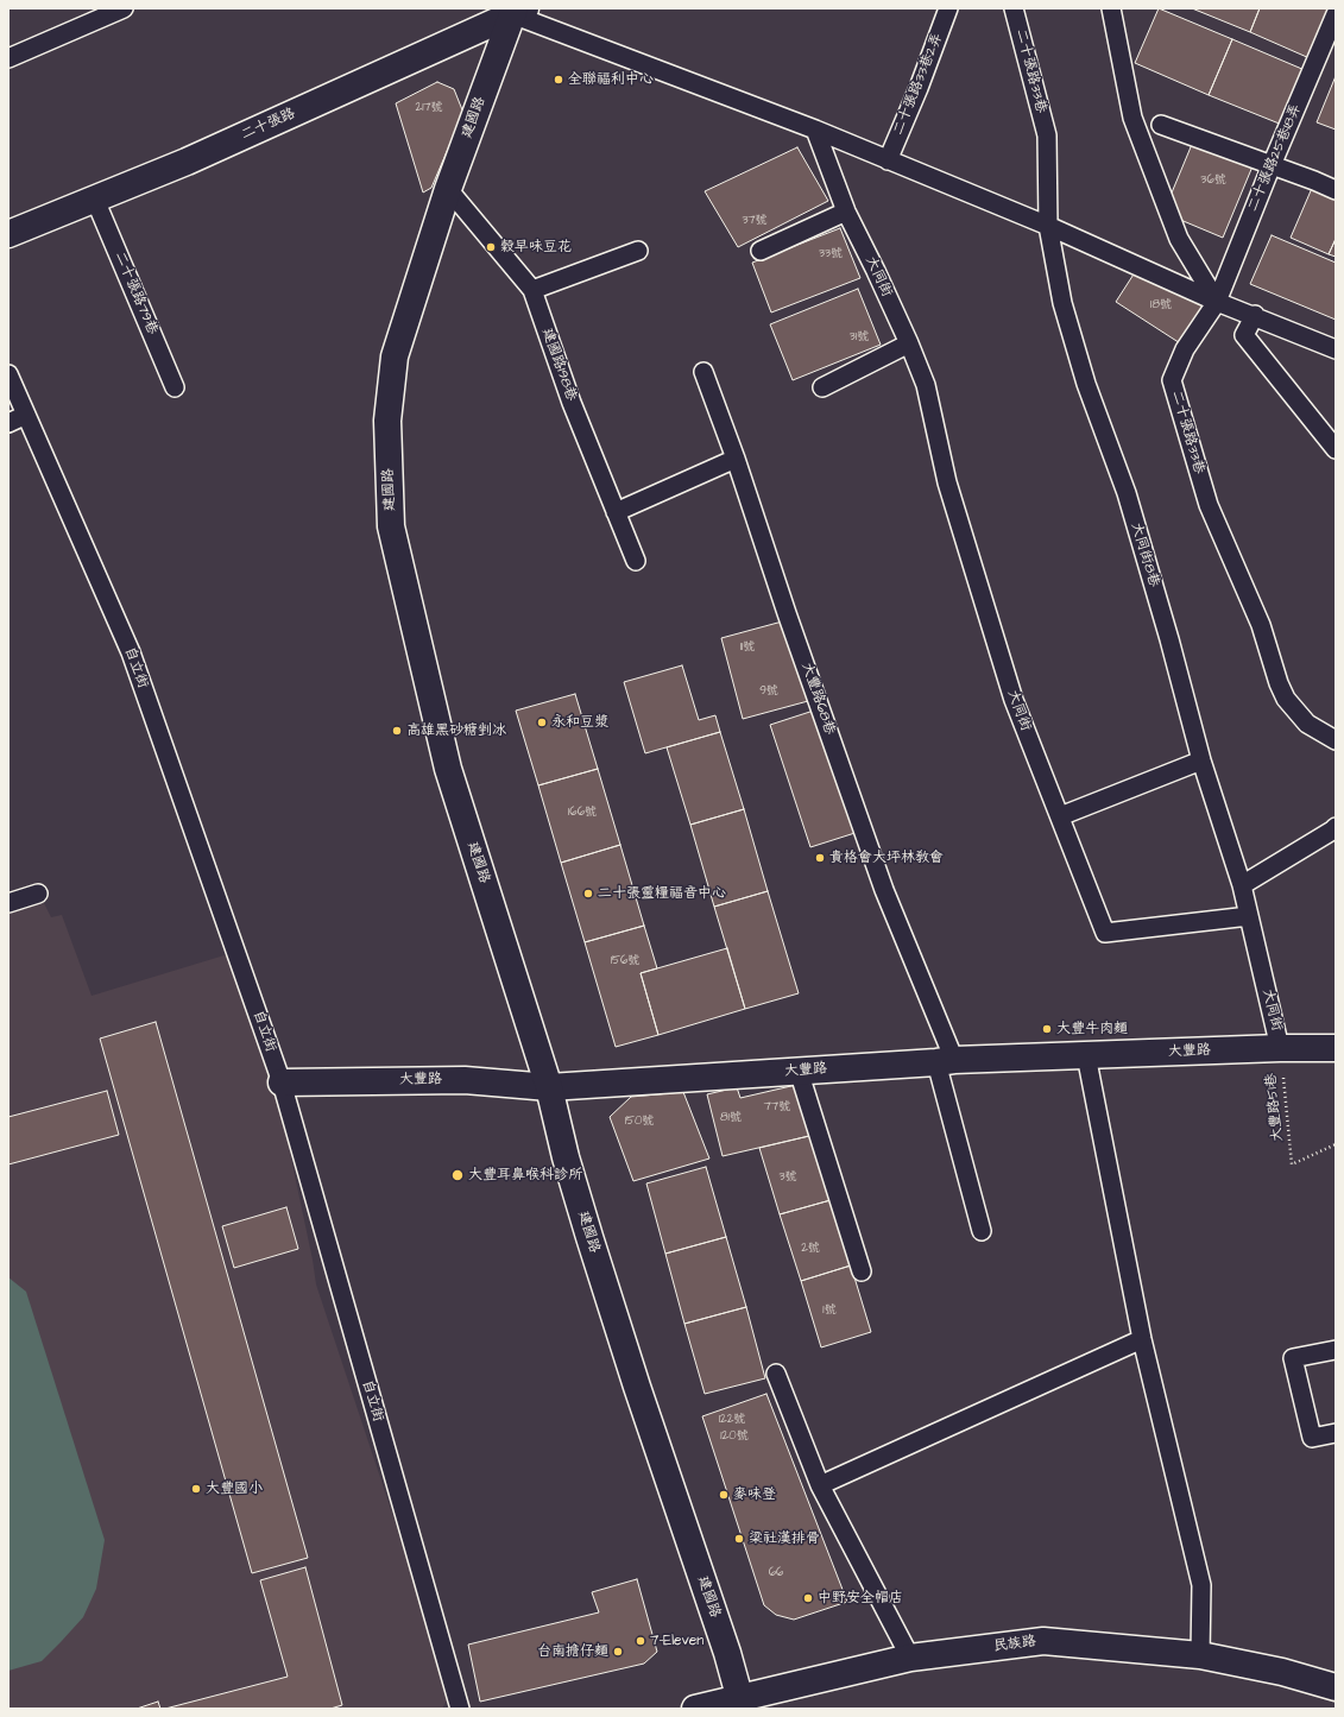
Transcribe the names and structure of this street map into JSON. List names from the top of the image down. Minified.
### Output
{"streets":{"street":["建國路","二十張路","大豐路","民族路"],"lane":["二十張路33巷","二十張路33巷2弄","二十張路25巷18弄","大同街","二十張路79巷","建國路198巷","大同街8巷","自立街","大豐路68巷"],"path":["大豐路51巷"]},"crossings":[["二十張路33巷","二十張路25巷18弄"],["二十張路33巷","大同街8巷"],["建國路","二十張路"],["建國路","建國路198巷"],["建國路","大豐路"],["建國路","民族路"],["二十張路","二十張路79巷"],["大同街","大同街8巷"],["大同街","大豐路"],["大同街","大豐路51巷"],["自立街","大豐路"],["大豐路68巷","大豐路"],["大豐路","大豐路51巷"]],"places":["全聯福利中心","穀早味豆花","永和豆漿","高雄黑砂糖剉冰","貴格會大坪林教會","二十張靈糧福音中心","大豐牛肉麵","大豐耳鼻喉科診所","大豐國小","麥味登","梁社漢排骨","中野安全帽店","7-Eleven","台南擔仔麵"],"house_numbers":["217號","36號","37號","33號","18號","31號","11號","9號","166號","156號","77號","81號","150號","3號","2號","1號","122號","120號","66"]}
